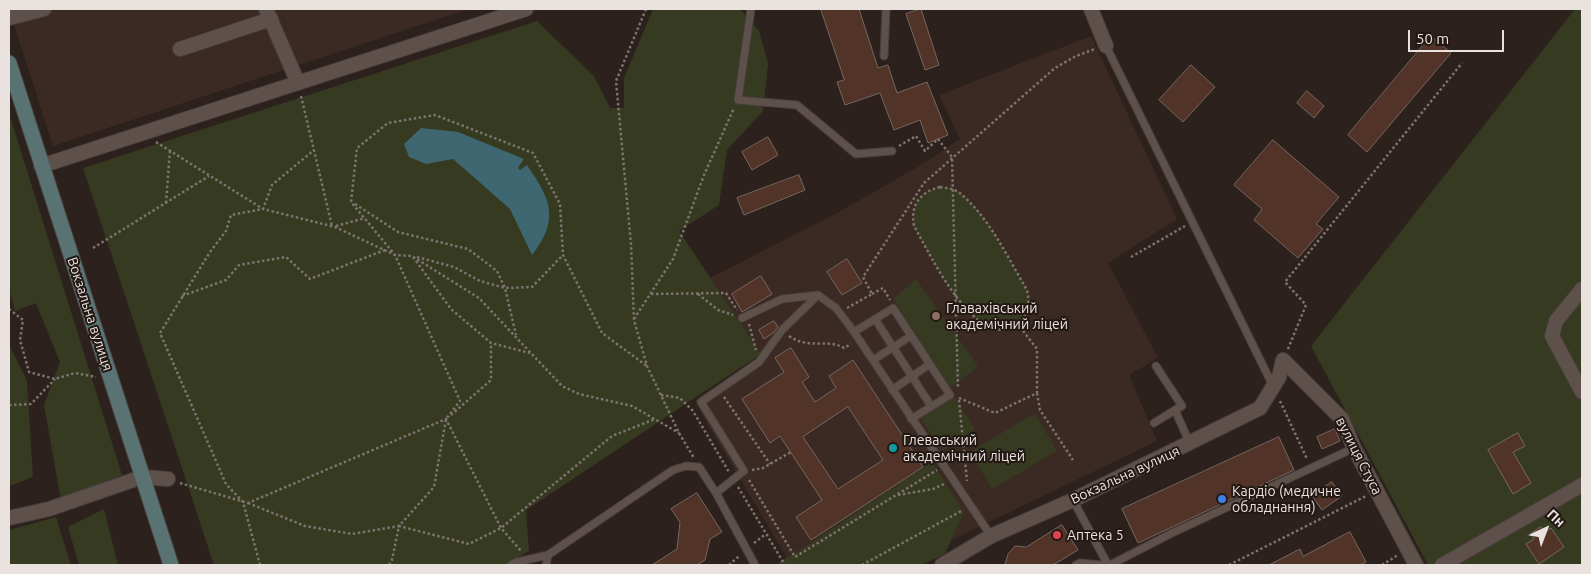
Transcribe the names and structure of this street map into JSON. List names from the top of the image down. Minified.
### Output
{"streets":{"street":["Вокзальна вулиця","вулиця Стуса"]},"crossings":[["Вокзальна вулиця","вулиця Стуса"]],"places":["Главахівський академічний ліцей","Глеваський академічний ліцей","Кардіо (медичне обладнання)","Аптека 5"],"scale_bar":"50 m","north":"top right"}
